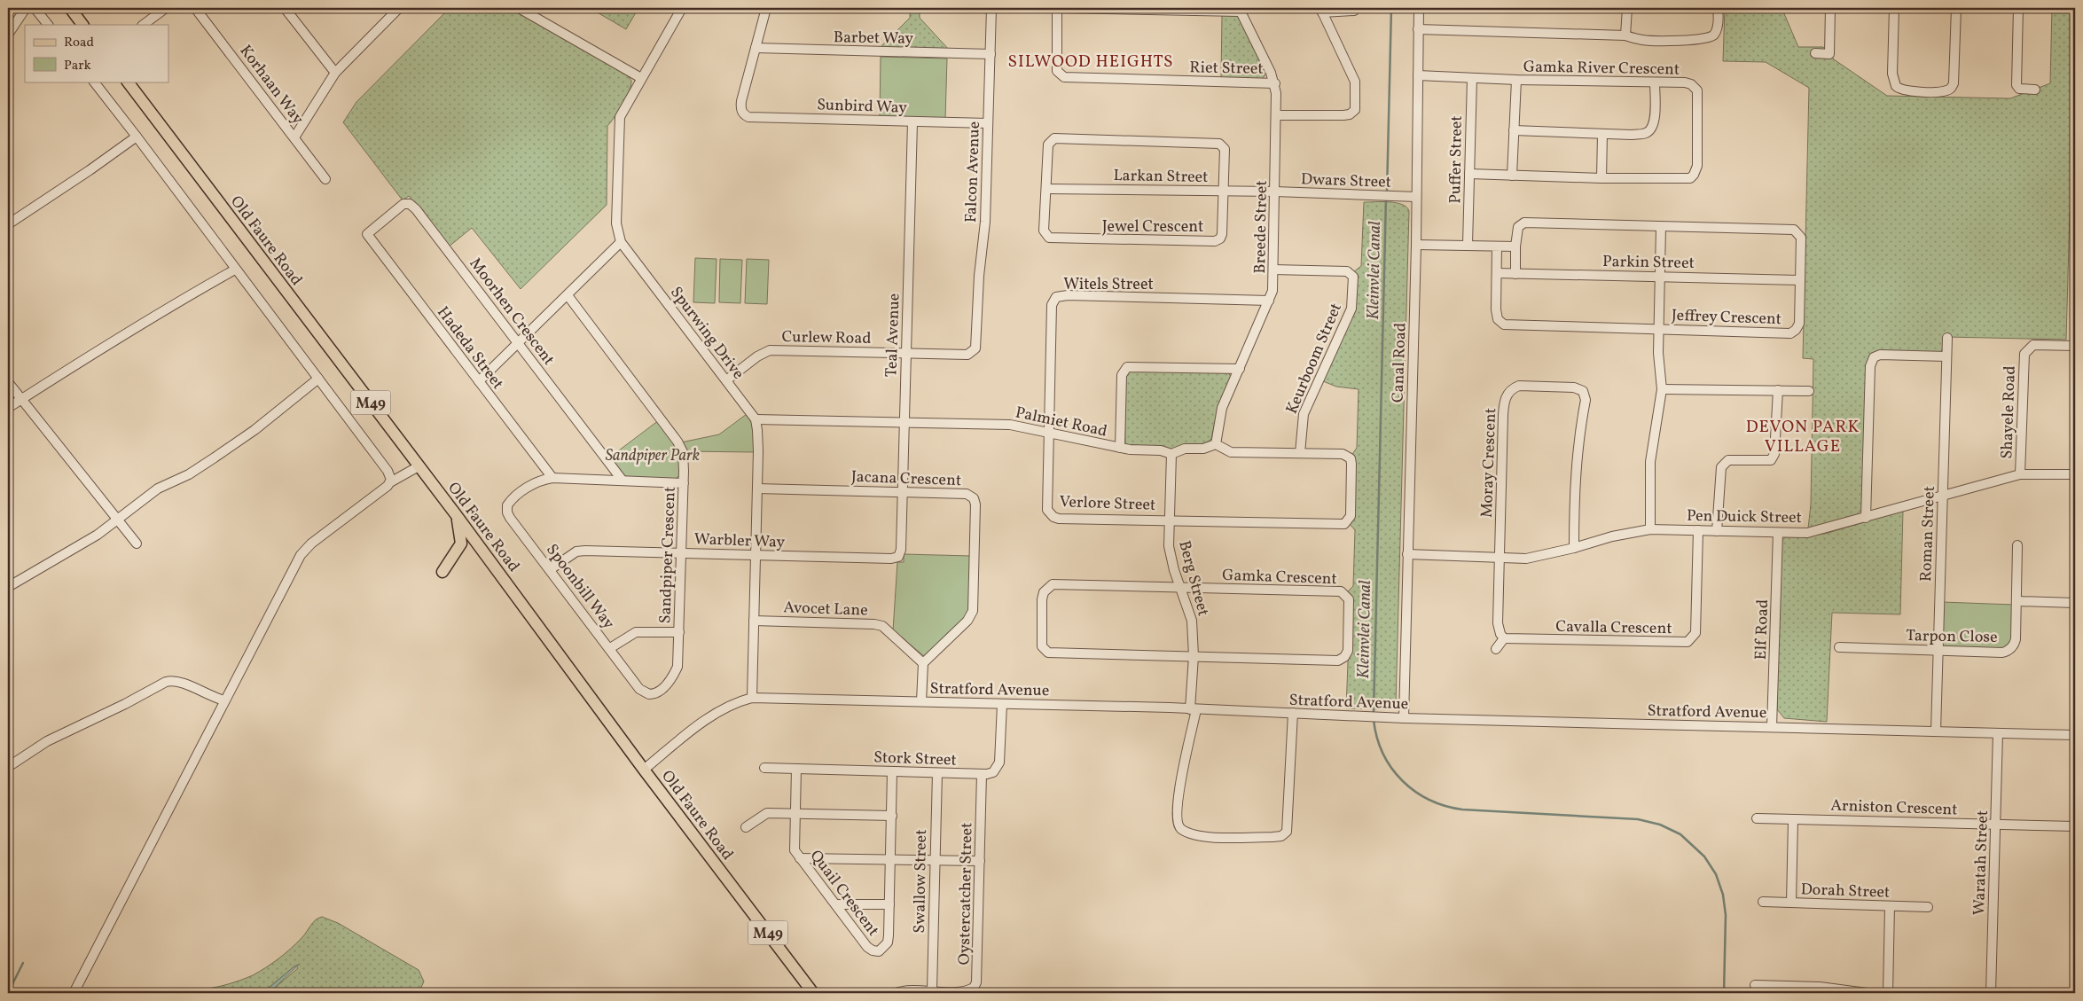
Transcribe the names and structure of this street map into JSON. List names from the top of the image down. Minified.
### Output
{"streets":{"main road":["Old Faure Road","M49"],"street":["Barbet Way","Riet Street","Gamka River Crescent","Korhaan Way","Sunbird Way","Puffer Street","Falcon Avenue","Larkan Street","Dwars Street","Jewel Crescent","Breede Street","Parkin Street","Witels Street","Moorhen Crescent","Jeffrey Crescent","Spurwing Drive","Teal Avenue","Curlew Road","Hadeda Street","Keurboom Street","Canal Road","Shayele Road","Palmiet Road","Moray Crescent","Jacana Crescent","Verlore Street","Pen Duick Street","Roman Street","Warbler Way","Sandpiper Crescent","Gamka Crescent","Berg Street","Spoonbill Way","Avocet Lane","Cavalla Crescent","Elf Road","Tarpon Close","Stratford Avenue","Stork Street","Arniston Crescent","Waratah Street","Swallow Street","Dorah Street","Quail Crescent","Oystercatcher Street"]},"crossings":[["Barbet Way","Sunbird Way"],["Barbet Way","Falcon Avenue"],["Riet Street","Breede Street"],["Gamka River Crescent","Puffer Street"],["Sunbird Way","Falcon Avenue"],["Sunbird Way","Teal Avenue"],["Falcon Avenue","Curlew Road"],["Larkan Street","Dwars Street"],["Larkan Street","Jewel Crescent"],["Larkan Street","Breede Street"],["Dwars Street","Breede Street"],["Dwars Street","Canal Road"],["Breede Street","Witels Street"],["Breede Street","Keurboom Street"],["Breede Street","Palmiet Road"],["Old Faure Road","Stratford Avenue"],["Parkin Street","Jeffrey Crescent"],["Witels Street","Palmiet Road"],["Witels Street","Verlore Street"],["Moorhen Crescent","Hadeda Street"],["Spurwing Drive","Curlew Road"],["Spurwing Drive","Palmiet Road"],["Teal Avenue","Curlew Road"],["Teal Avenue","Palmiet Road"],["Teal Avenue","Jacana Crescent"],["Teal Avenue","Warbler Way"],["Hadeda Street","Spoonbill Way"],["Keurboom Street","Verlore Street"],["Canal Road","Pen Duick Street"],["Canal Road","Stratford Avenue"],["Shayele Road","Pen Duick Street"],["Palmiet Road","Verlore Street"],["Palmiet Road","Berg Street"],["Moray Crescent","Pen Duick Street"],["Jacana Crescent","Avocet Lane"],["Verlore Street","Berg Street"],["Pen Duick Street","Roman Street"],["Pen Duick Street","Cavalla Crescent"],["Pen Duick Street","Elf Road"],["Roman Street","Tarpon Close"],["Roman Street","Stratford Avenue"],["Warbler Way","Sandpiper Crescent"],["Warbler Way","Spoonbill Way"],["Sandpiper Crescent","Spoonbill Way"],["Gamka Crescent","Berg Street"],["Berg Street","Stratford Avenue"],["Elf Road","Stratford Avenue"],["Stratford Avenue","Waratah Street"],["Stork Street","Swallow Street"],["Stork Street","Quail Crescent"],["Stork Street","Oystercatcher Street"],["Arniston Crescent","Waratah Street"],["Swallow Street","Oystercatcher Street"]],"districts":["SILWOOD HEIGHTS","DEVON PARK VILLAGE"],"water":["Kleinvlei Canal"],"parks":["Sandpiper Park"],"legend":["Road","Park"]}
